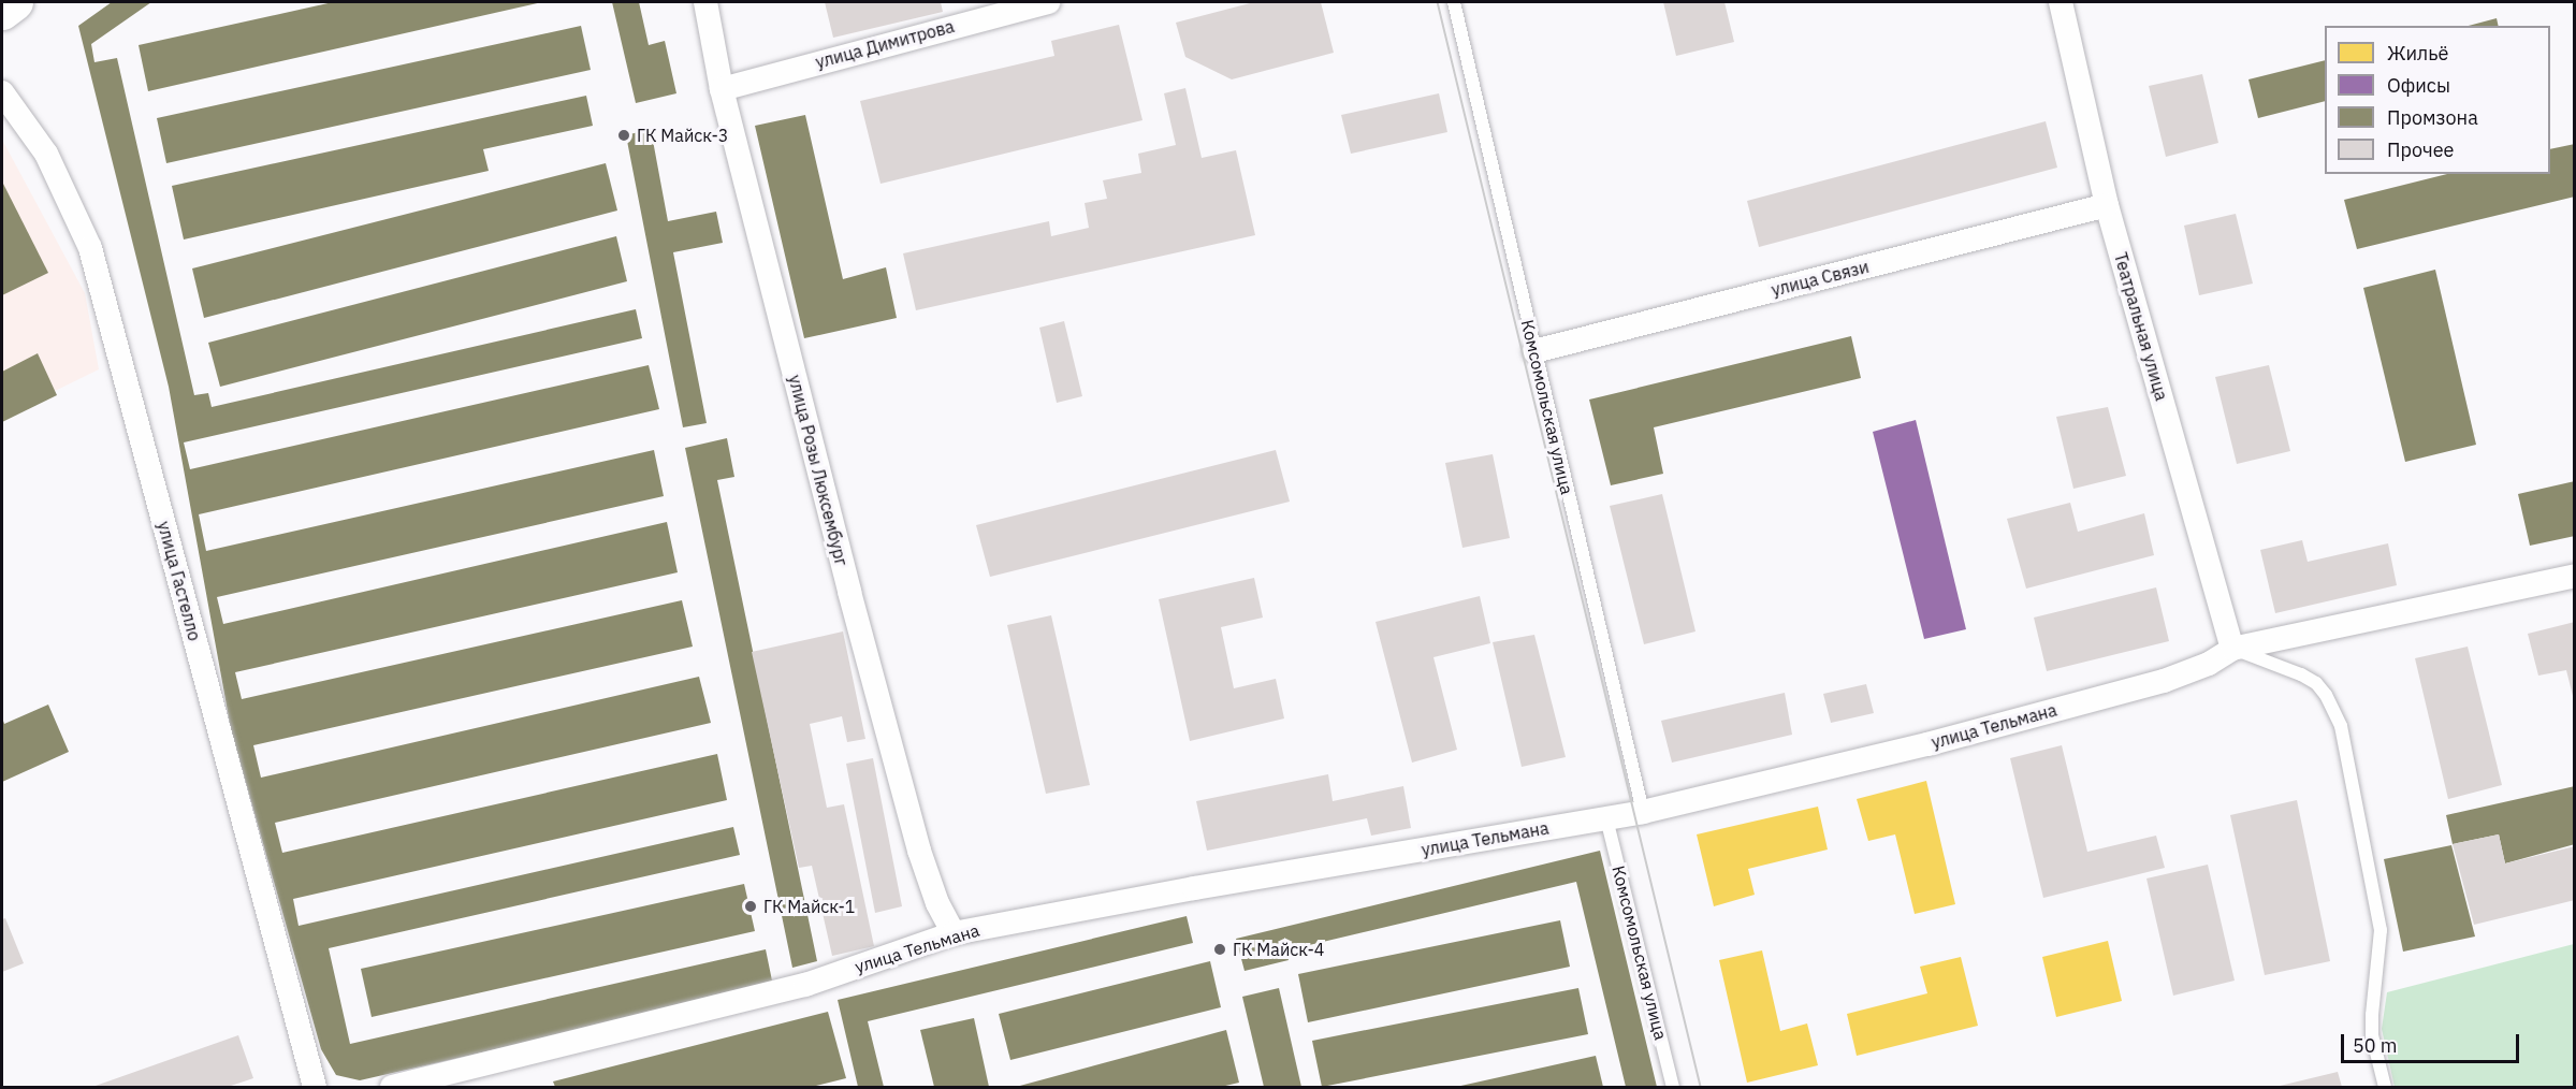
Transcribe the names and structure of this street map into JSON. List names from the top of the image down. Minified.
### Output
{"streets":{"street":["улица Димитрова","улица Связи","Театральная улица","улица Розы Люксембург","улица Гастелло","улица Тельмана"],"lane":["Комсомольская улица"]},"crossings":[["улица Димитрова","улица Розы Люксембург"],["улица Связи","Театральная улица"],["улица Связи","Комсомольская улица"],["Театральная улица","улица Тельмана"],["Комсомольская улица","улица Тельмана"],["улица Розы Люксембург","улица Тельмана"]],"places":["ГК Майск-3","ГК Майск-1","ГК Майск-4"],"legend":["Жильё","Офисы","Промзона","Прочее"],"scale_bar":"50 m"}
